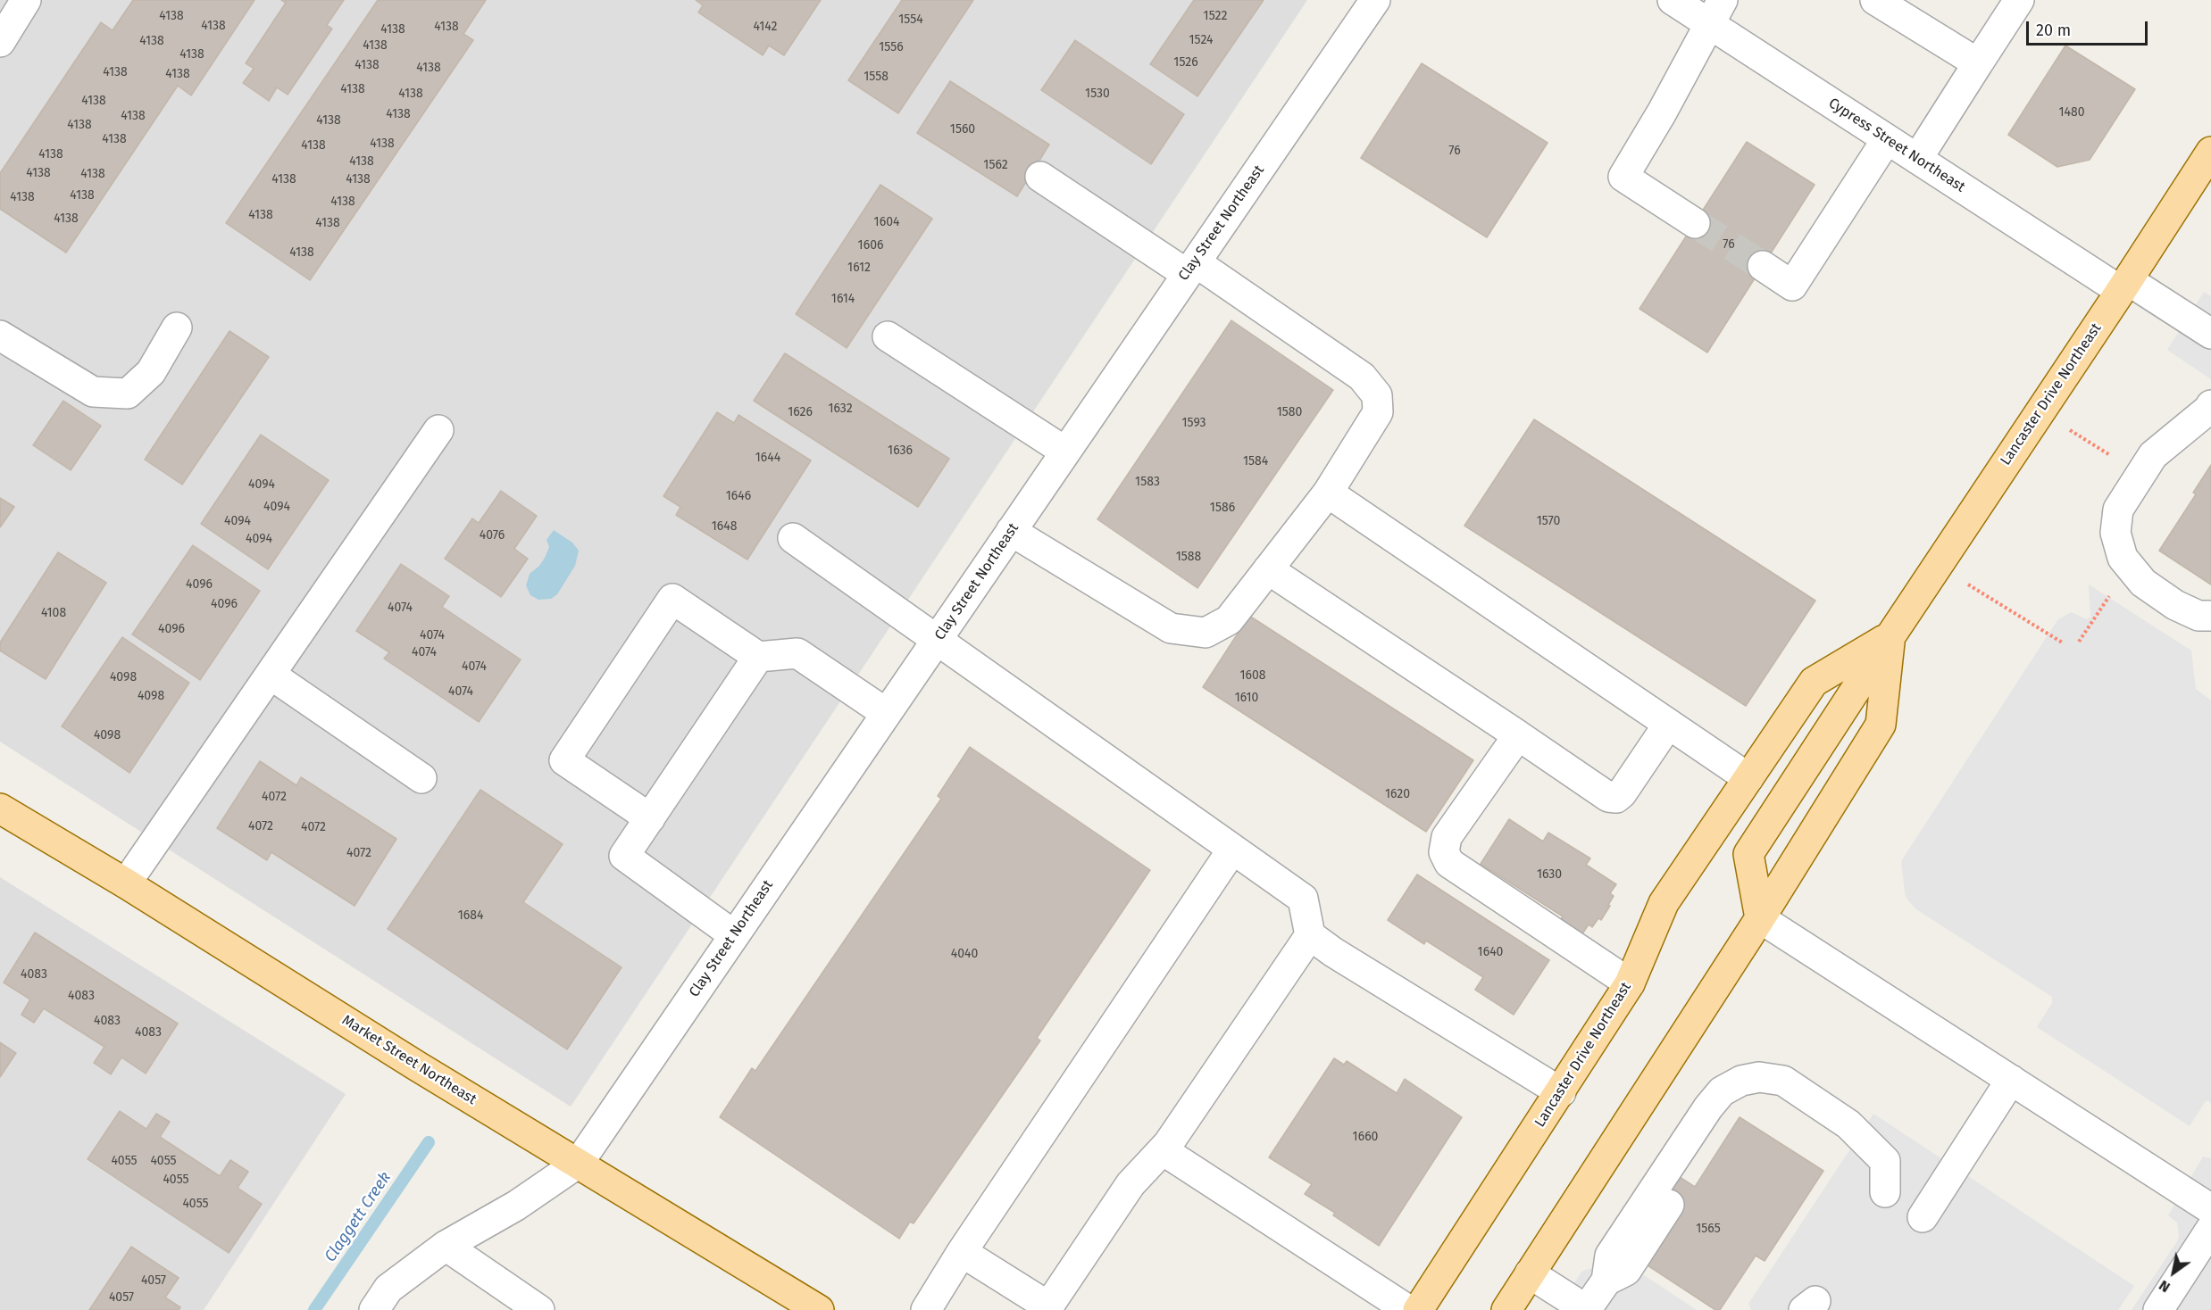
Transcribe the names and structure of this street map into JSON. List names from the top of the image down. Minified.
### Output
{"streets":{"main road":["Lancaster Drive Northeast","Market Street Northeast"],"street":["Cypress Street Northeast","Clay Street Northeast"]},"crossings":[["Cypress Street Northeast","Lancaster Drive Northeast"],["Clay Street Northeast","Market Street Northeast"]],"water":["Claggett Creek"],"house_numbers":["4138","1522","1554","4138","4138","4142","4138","1524","4138","4138","1556","4138","1526","4138","4138","4138","4138","1558","4138","4138","1530","4138","1480","4138","4138","4138","4138","1560","4138","4138","4138","76","4138","4138","1562","4138","4138","4138","4138","4138","4138","4138","4138","4138","1604","4138","76","1606","4138","1612","1614","1632","1626","1580","1593","1636","1644","1584","1583","4094","1646","4094","1586","4094","1570","1648","4076","4094","1588","4096","4096","4074","4108","4096","4074","4074","4074","1608","4098","4074","4098","1610","4098","1620","4072","4072","4072","4072","1630","1684","1640","4040","4083","4083","4083","4083","1660","4055","4055","4055","4055","1565","4057","4057"],"scale_bar":"20 m","north":"bottom left"}
